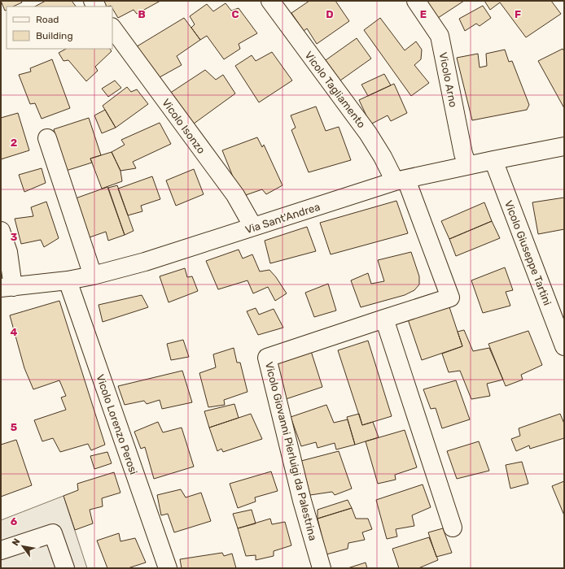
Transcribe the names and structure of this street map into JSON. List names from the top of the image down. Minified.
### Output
{"streets":{"street":["Vicolo Arno","Vicolo Tagliamento","Vicolo Isonzo","Via Sant'Andrea","Vicolo Giuseppe Tartini","Vicolo Lorenzo Perosi","Vicolo Giovanni Pierluigi da Palestrina"]},"crossings":[["Vicolo Arno","Via Sant'Andrea"],["Vicolo Tagliamento","Via Sant'Andrea"],["Vicolo Tagliamento","Vicolo Giovanni Pierluigi da Palestrina"],["Vicolo Isonzo","Via Sant'Andrea"],["Via Sant'Andrea","Vicolo Giuseppe Tartini"],["Via Sant'Andrea","Vicolo Lorenzo Perosi"],["Via Sant'Andrea","Vicolo Giovanni Pierluigi da Palestrina"]],"legend":["Road","Building"],"north":"top left","grid":{"columns":["B","C","D","E","F"],"rows":["2","3","4","5","6"]}}
